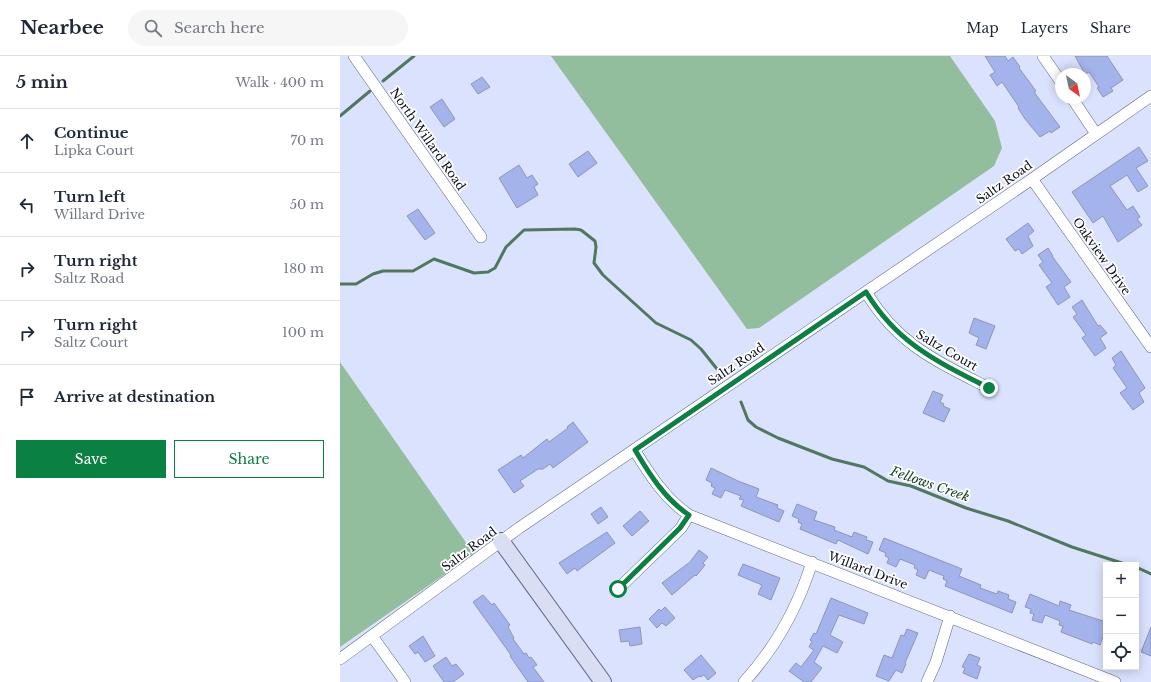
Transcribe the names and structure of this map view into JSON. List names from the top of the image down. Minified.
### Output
{"streets":{"street":["North Willard Road","Saltz Road","Oakview Drive","Saltz Court","Willard Drive"]},"crossings":[["Saltz Road","Oakview Drive"],["Saltz Road","Saltz Court"],["Saltz Road","Willard Drive"]],"water":["Fellows Creek"],"north":"bottom right","page":{"header":"Nearbee","search":"Search here","nav":["Map","Layers","Share"],"heading":["5 min","Walk · 400 m"],"list":[["Continue","Lipka Court","70 m"],["Turn left","Willard Drive","50 m"],["Turn right","Saltz Road","180 m"],["Turn right","Saltz Court","100 m"],"Arrive at destination"],"buttons":["Save","Share"],"map_buttons":["+","−"]}}
